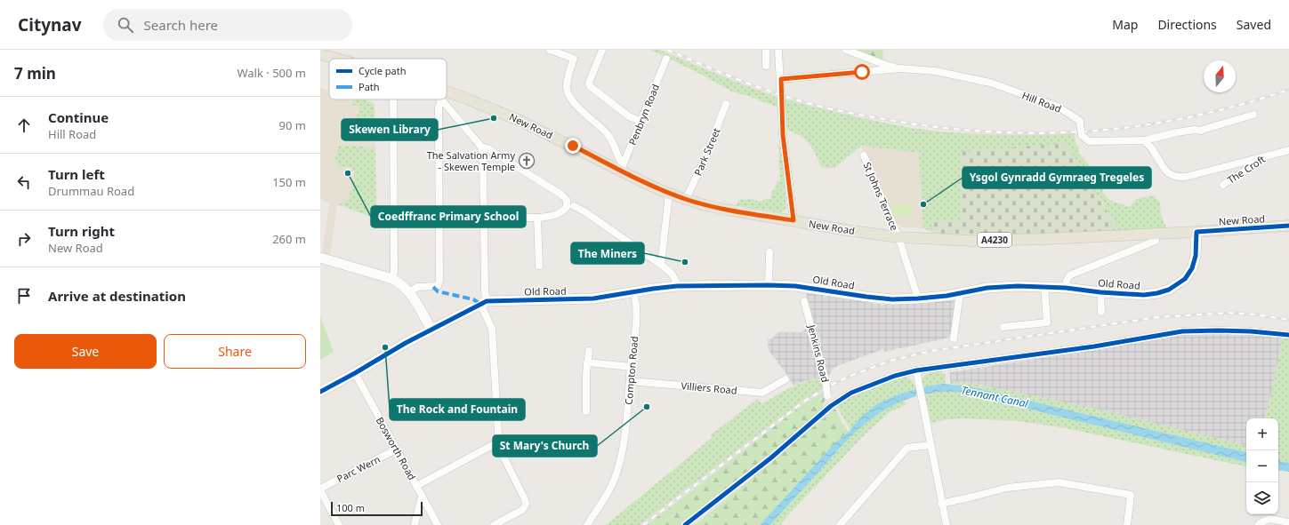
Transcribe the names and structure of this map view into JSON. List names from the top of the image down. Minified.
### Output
{"streets":{"main road":["New Road","A4230","Old Road"],"street":["Hill Road","Penbryn Road","Park Street","The Croft","St Johns Terrace","Jenkins Road","Compton Road","Villiers Road","Bosworth Road","Parc Wern"]},"crossings":[["Penbryn Road","New Road"],["New Road","Park Street"],["New Road","St Johns Terrace"],["New Road","Old Road"],["St Johns Terrace","Old Road"],["Old Road","Compton Road"],["Old Road","Bosworth Road"],["Compton Road","Villiers Road"],["Bosworth Road","Parc Wern"]],"water":["Tennant Canal"],"places":{"other":["Skewen Library","Coedffranc Primary School","Ysgol Gynradd Gymraeg Tregeles","The Miners","The Rock and Fountain","St Mary's Church"],"church":["The Salvation Army - Skewen Temple"]},"legend":["Cycle path","Path"],"scale_bar":"100 m","north":"top","page":{"header":"Citynav","search":"Search here","nav":["Map","Directions","Saved"],"heading":["7 min","Walk · 500 m"],"list":[["Continue","Hill Road","90 m"],["Turn left","Drummau Road","150 m"],["Turn right","New Road","260 m"],"Arrive at destination"],"buttons":["Save","Share"],"map_buttons":["+","−"],"scale":"100 m"}}
